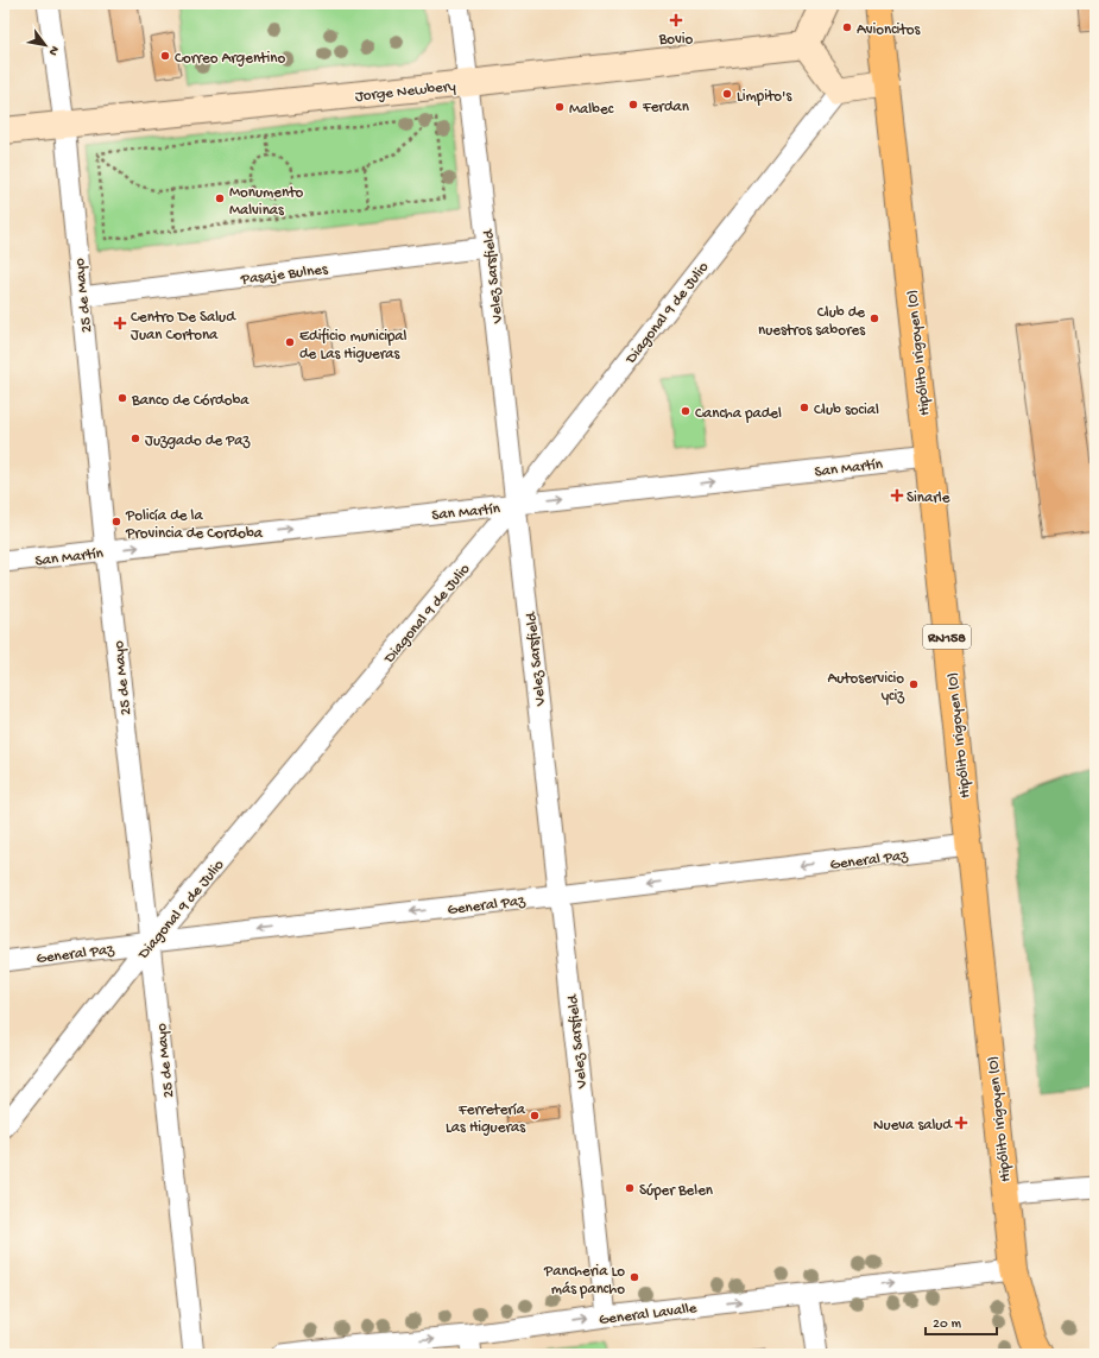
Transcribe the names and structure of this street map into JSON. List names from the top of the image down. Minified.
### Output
{"streets":{"highway":["Hipólito Irigoyen (O)","RN158"],"main road":["Jorge Newbery"],"street":["Pasaje Bulnes","Velez Sarsfield","25 de Mayo","Diagonal 9 de Julio","San Martín","General Paz","General Lavalle"]},"crossings":[["Jorge Newbery","Velez Sarsfield"],["Jorge Newbery","25 de Mayo"],["Pasaje Bulnes","Velez Sarsfield"],["Pasaje Bulnes","25 de Mayo"],["Velez Sarsfield","Diagonal 9 de Julio"],["Velez Sarsfield","San Martín"],["Velez Sarsfield","General Paz"],["Velez Sarsfield","General Lavalle"],["25 de Mayo","Diagonal 9 de Julio"],["25 de Mayo","San Martín"],["25 de Mayo","General Paz"],["Diagonal 9 de Julio","San Martín"],["Diagonal 9 de Julio","General Paz"],["Hipólito Irigoyen (O)","San Martín"],["Hipólito Irigoyen (O)","RN158"],["Hipólito Irigoyen (O)","General Paz"],["Hipólito Irigoyen (O)","General Lavalle"],["RN158","General Lavalle"]],"one_way":["San Martín","General Paz","General Lavalle"],"places":{"health":["Bovio","Centro De Salud Juan Cortona","Sinarle","Nueva salud"],"other":["Avioncitos","Correo Argentino","Limpito's","Ferdan","Malbec","Monumento Malvinas","Club de nuestros sabores","Edificio municipal de Las Higueras","Banco de Córdoba","Club social","Cancha padel","Juzgado de Paz","Policía de la Provincia de Cordoba","Autoservicio yciz","Ferretería Las Higueras","Súper Belen","Pancheria Lo más pancho"]},"scale_bar":"20 m","north":"bottom right"}
